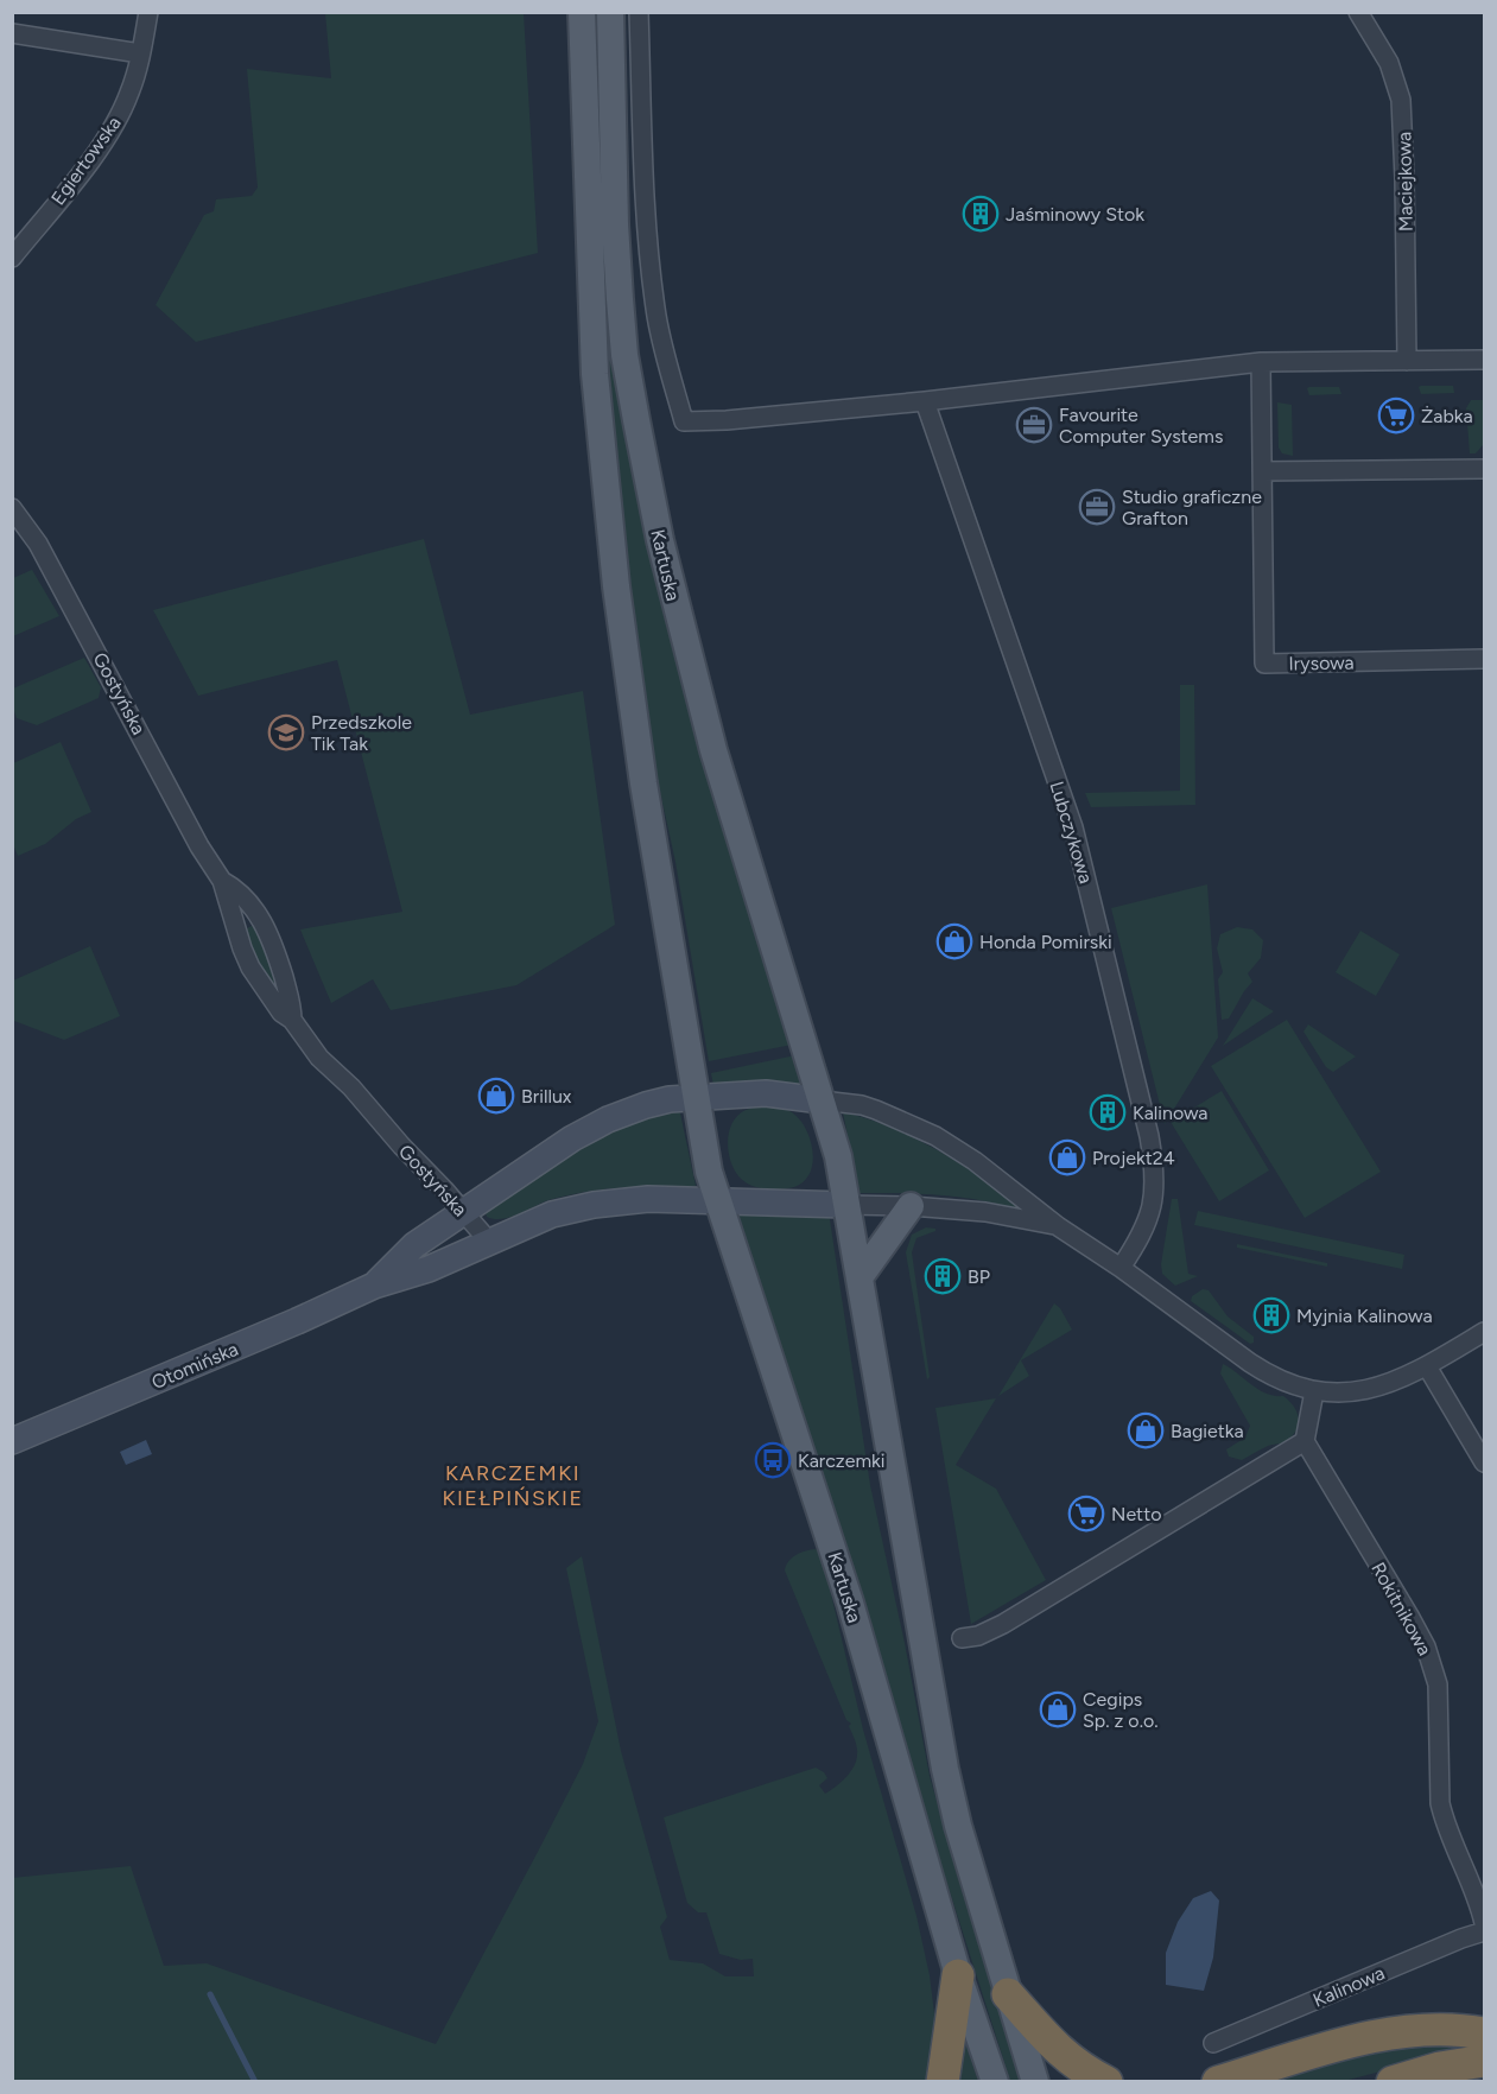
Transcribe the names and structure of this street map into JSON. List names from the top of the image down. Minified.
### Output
{"streets":{"main road":["Kartuska"],"street":["Egiertowska","Maciejkowa","Irysowa","Gostyńska","Lubczykowa","Otomińska","Rokitnikowa","Kalinowa"]},"crossings":[["Kartuska","Otomińska"],["Gostyńska","Otomińska"]],"districts":["KARCZEMKI KIEŁPIŃSKIE"],"places":{"building":["Jaśminowy Stok","Kalinowa","BP","Myjnia Kalinowa"],"supermarket":["Żabka","Netto"],"office":["Favourite Computer Systems","Studio graficzne Grafton"],"school or university":["Przedszkole Tik Tak"],"shop":["Honda Pomirski","Brillux","Projekt24","Bagietka","Cegips Sp. z o.o."],"bus stop":["Karczemki"]}}
